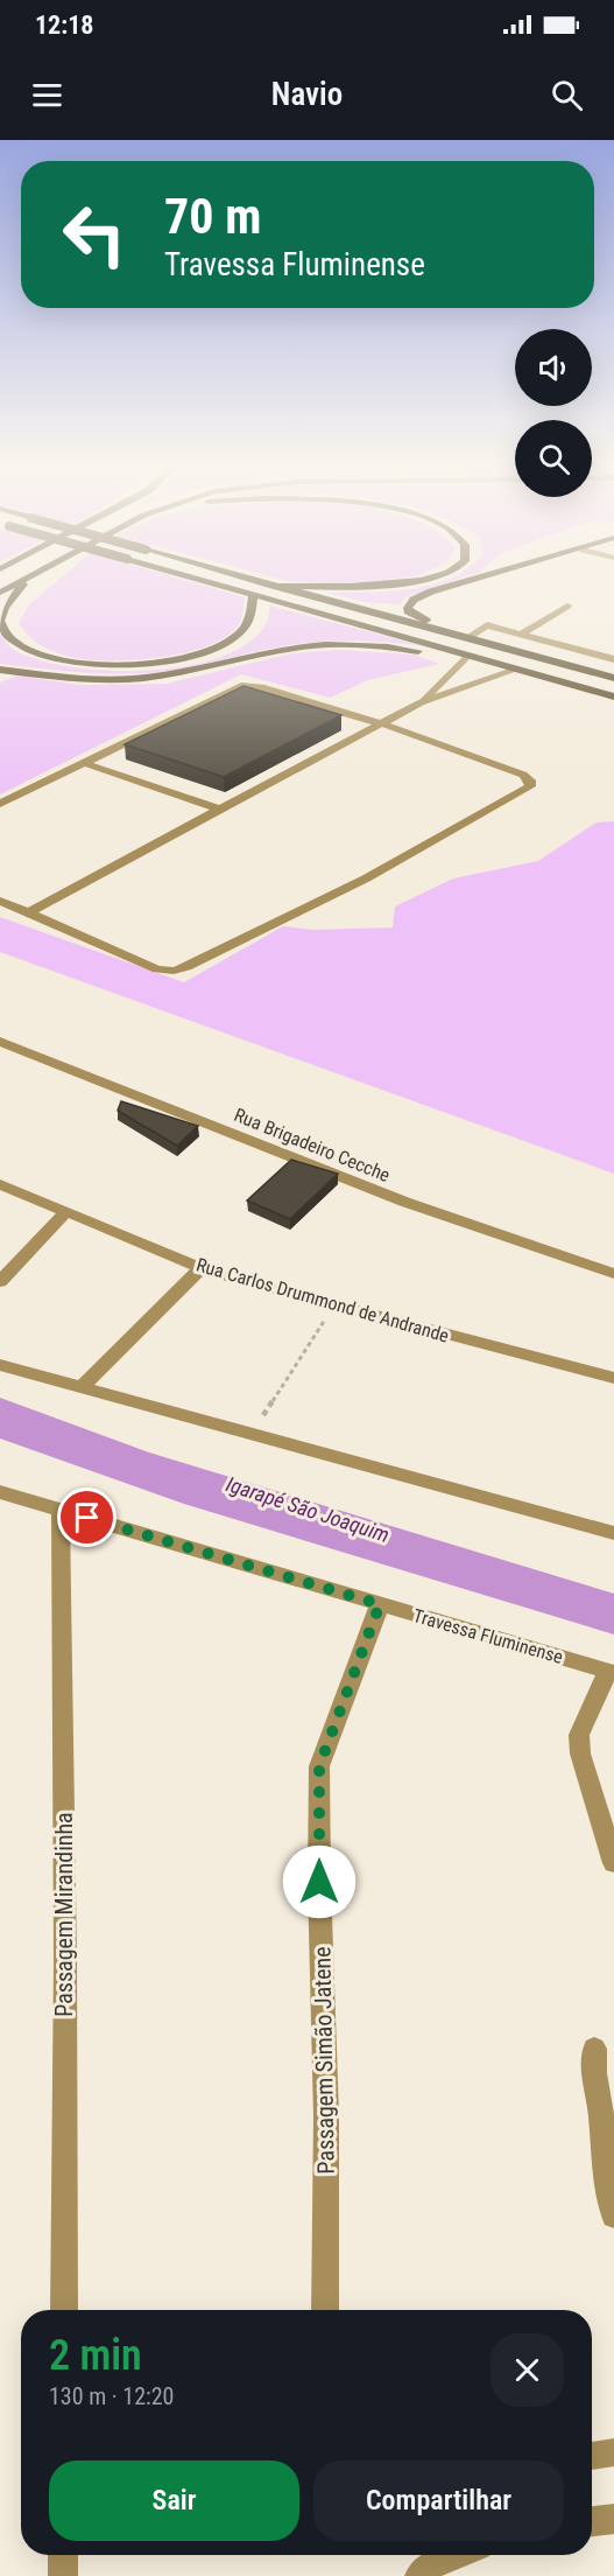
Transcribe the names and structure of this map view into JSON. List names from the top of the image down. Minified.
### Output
{"streets":{"street":["Rua Brigadeiro Cecche","Rua Carlos Drummond de Andrande","Travessa Fluminense","Passagem Mirandinha","Passagem Simão Jatene"]},"crossings":[["Travessa Fluminense","Passagem Mirandinha"],["Travessa Fluminense","Passagem Simão Jatene"]],"water":["Igarapé São Joaquim"],"page":{"status":"12:18","header":"Navio","turn":["70 m","Travessa Fluminense"],"heading":["2 min","130 m · 12:20"],"buttons":["Sair","Compartilhar"]}}
